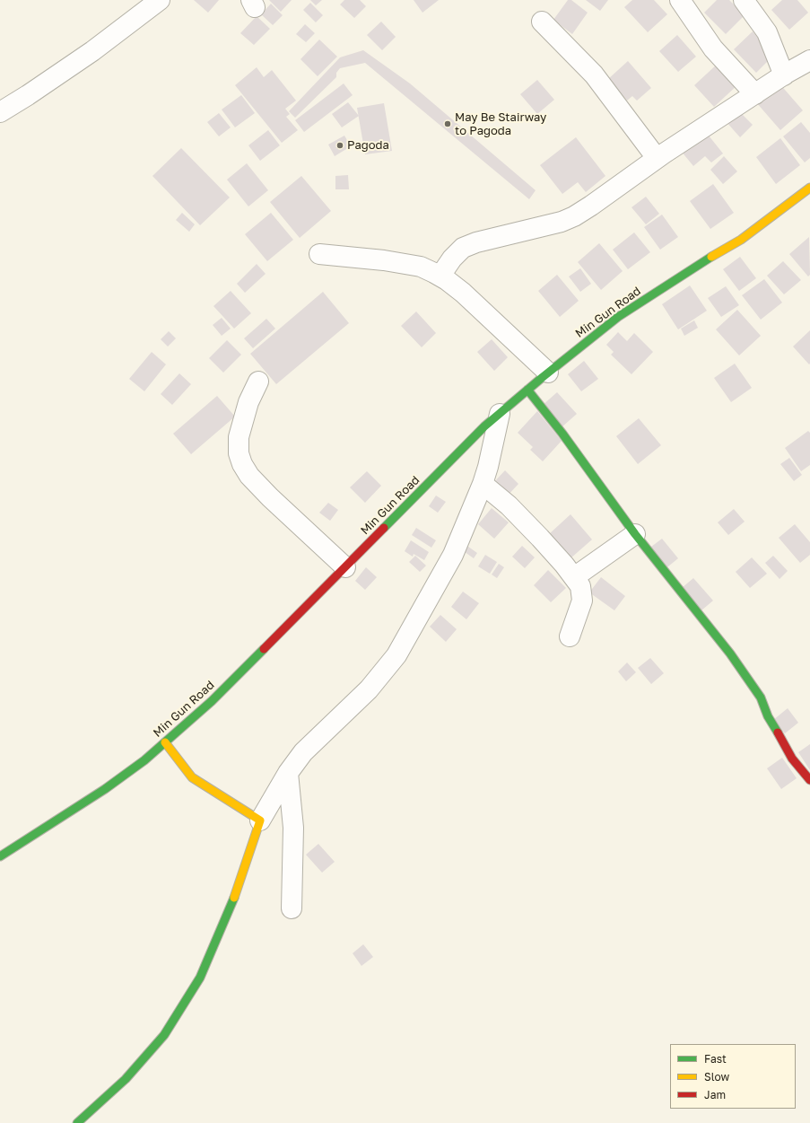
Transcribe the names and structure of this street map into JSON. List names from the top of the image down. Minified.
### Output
{"streets":{"street":["Min Gun Road"]},"places":["May Be Stairway to Pagoda","Pagoda"],"legend":["Fast","Slow","Jam"]}
